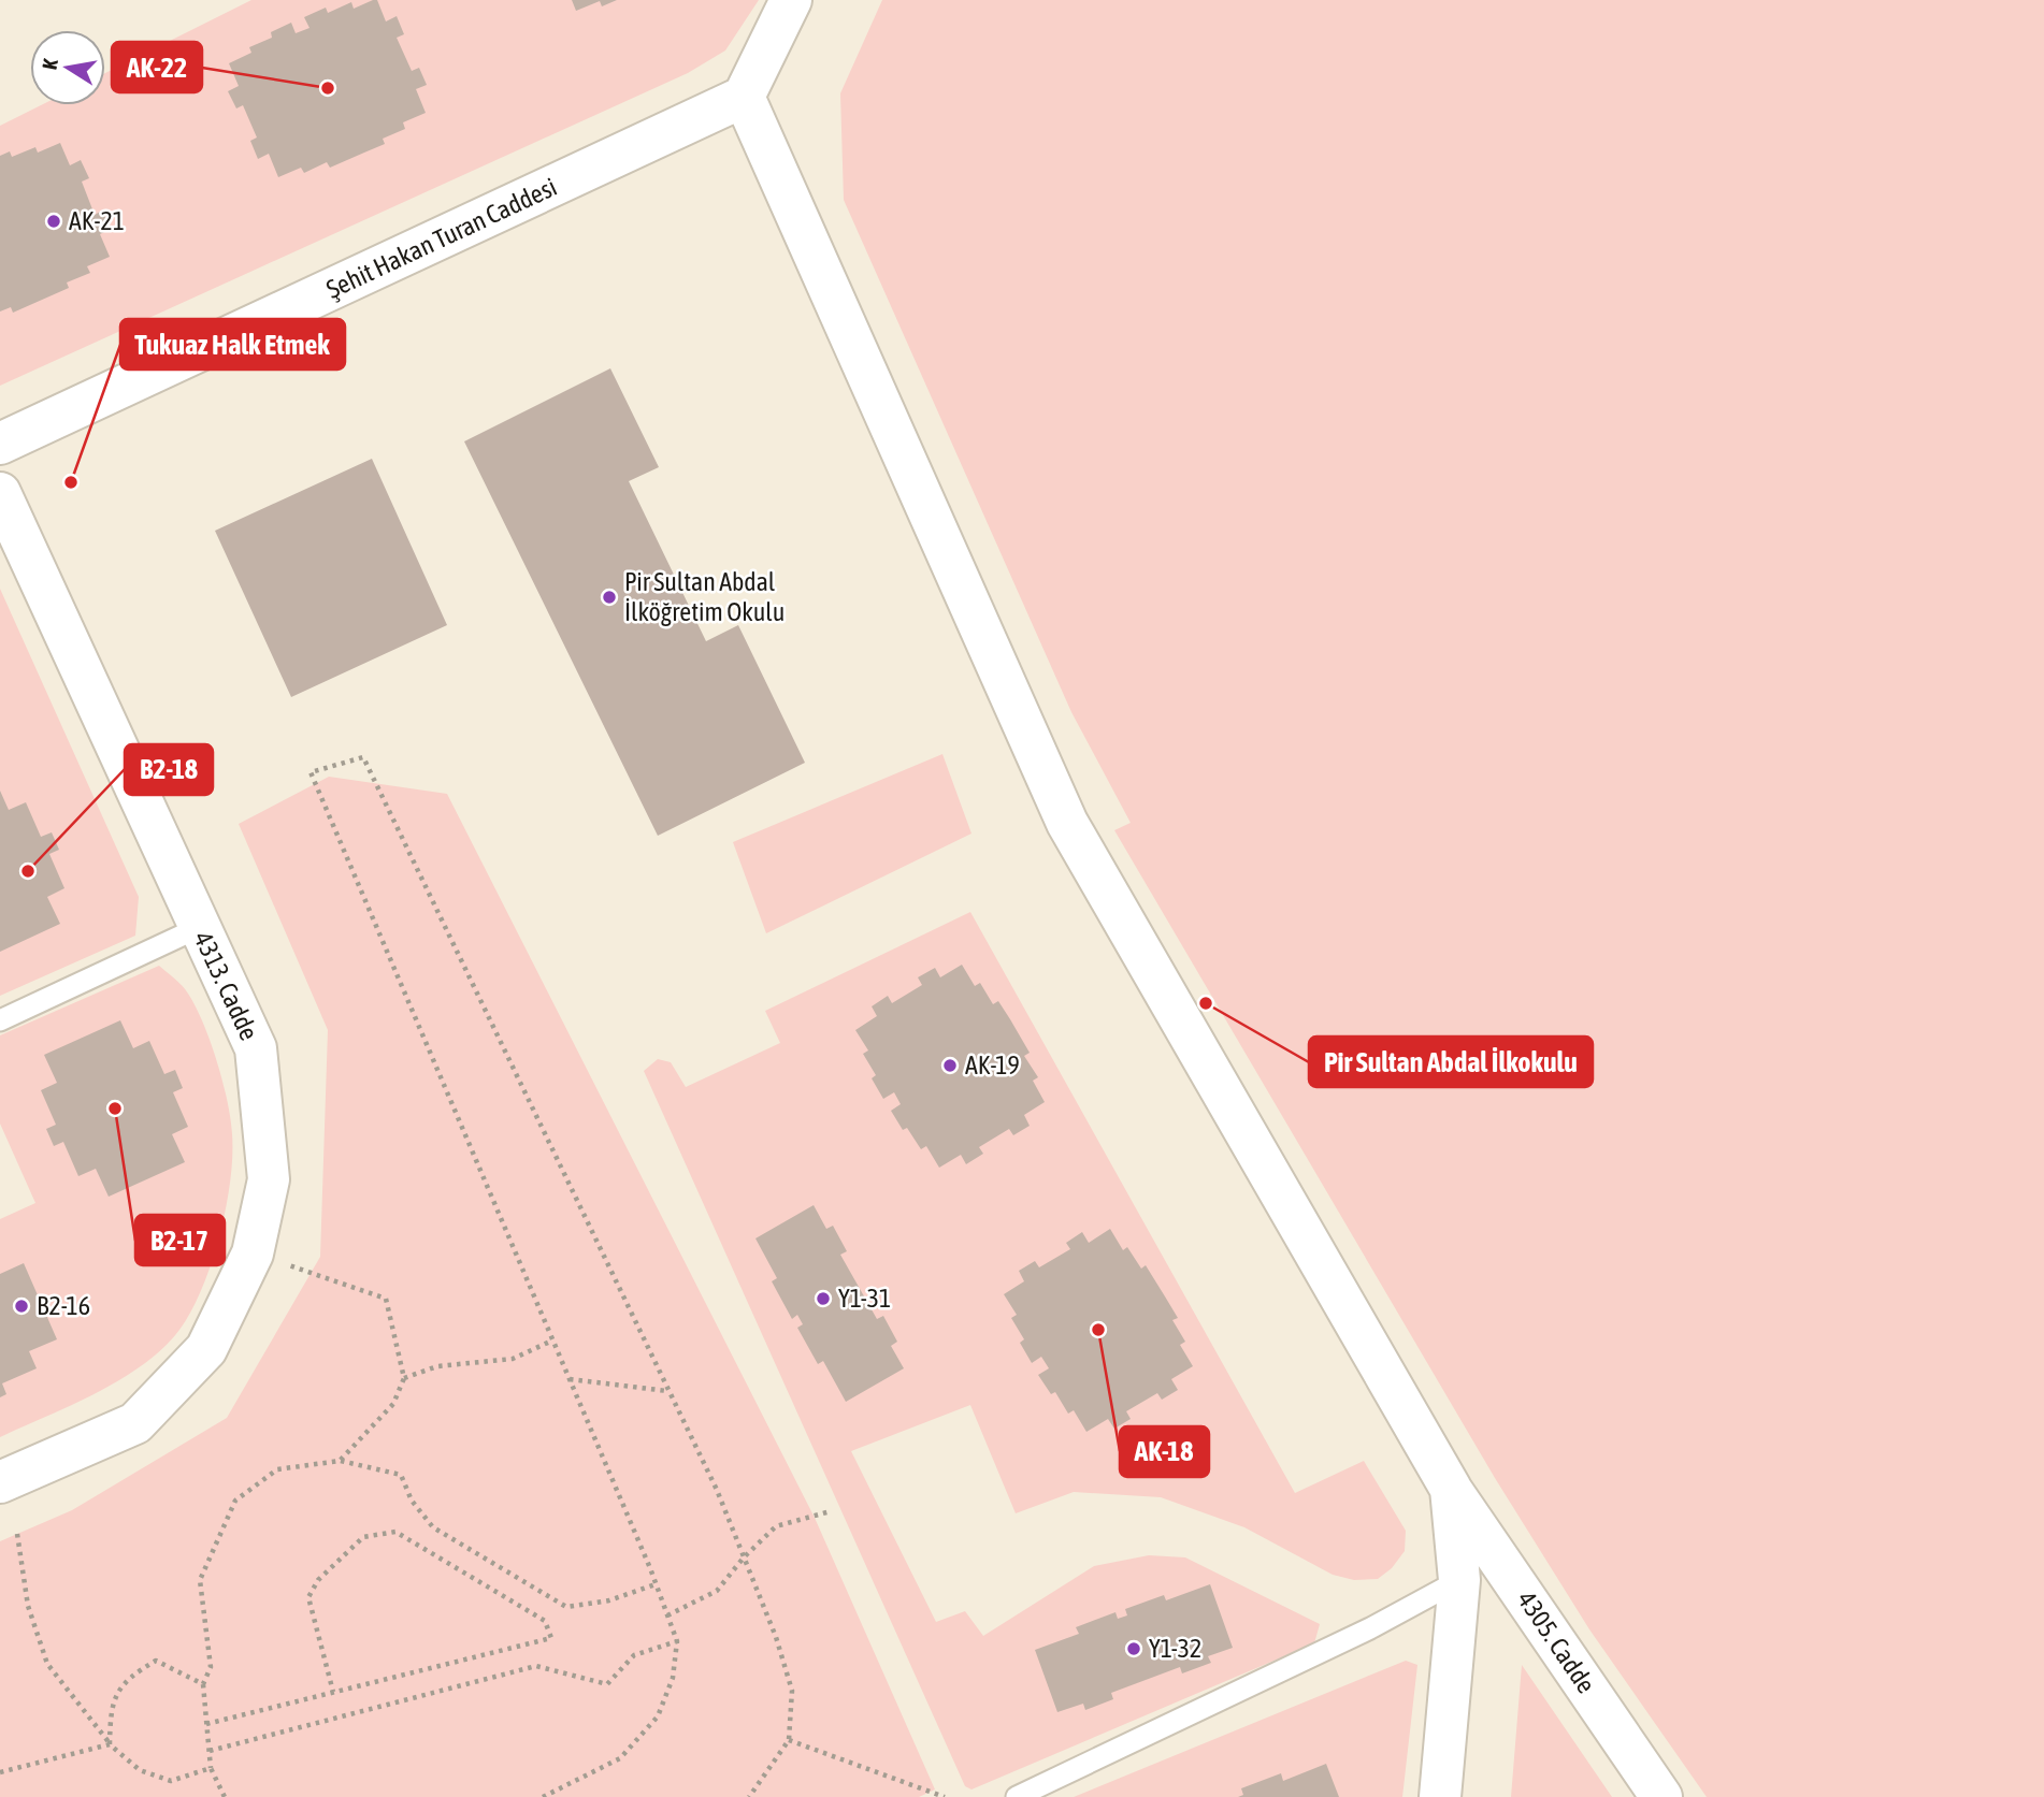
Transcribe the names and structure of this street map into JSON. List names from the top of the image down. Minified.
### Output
{"streets":{"street":["Şehit Hakan Turan Caddesi","4313. Cadde","4305. Cadde"]},"crossings":[["Şehit Hakan Turan Caddesi","4305. Cadde"]],"places":["AK-22","AK-21","Tukuaz Halk Etmek","Pir Sultan Abdal İlköğretim Okulu","B2-18","Pir Sultan Abdal İlkokulu","AK-19","B2-17","Y1-31","B2-16","AK-18","Y1-32"],"north":"left"}
